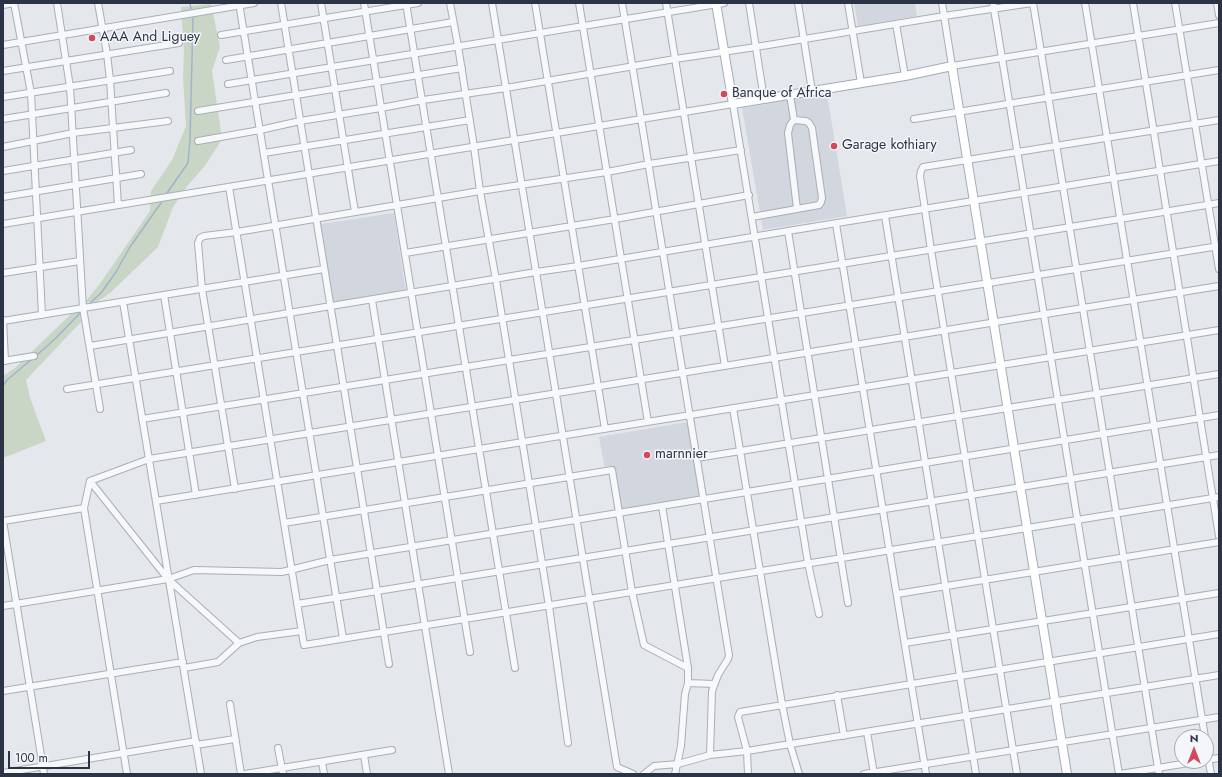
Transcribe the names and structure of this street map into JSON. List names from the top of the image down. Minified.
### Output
{"places":["AAA And Liguey","Banque of Africa","Garage kothiary","marnnier"],"scale_bar":"100 m","north":"top"}
